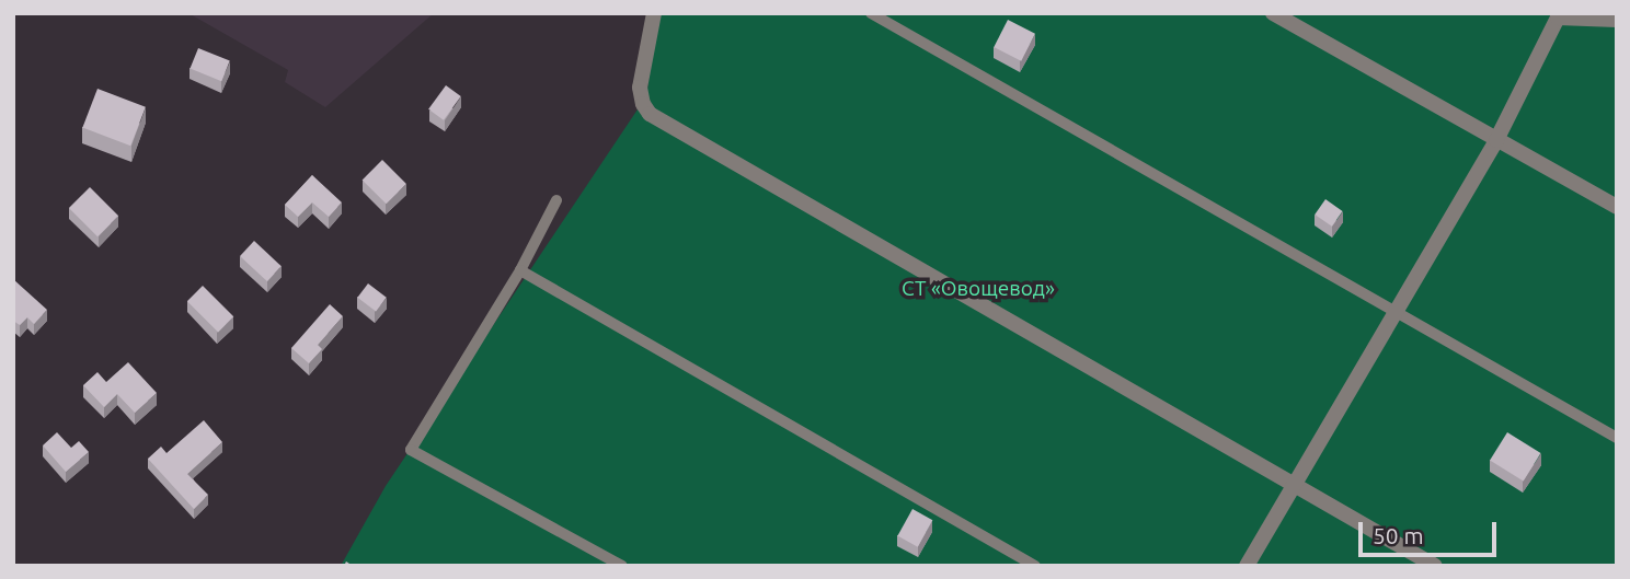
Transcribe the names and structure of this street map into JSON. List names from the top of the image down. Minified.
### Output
{"parks":["СТ «Овощевод»"],"scale_bar":"50 m"}
